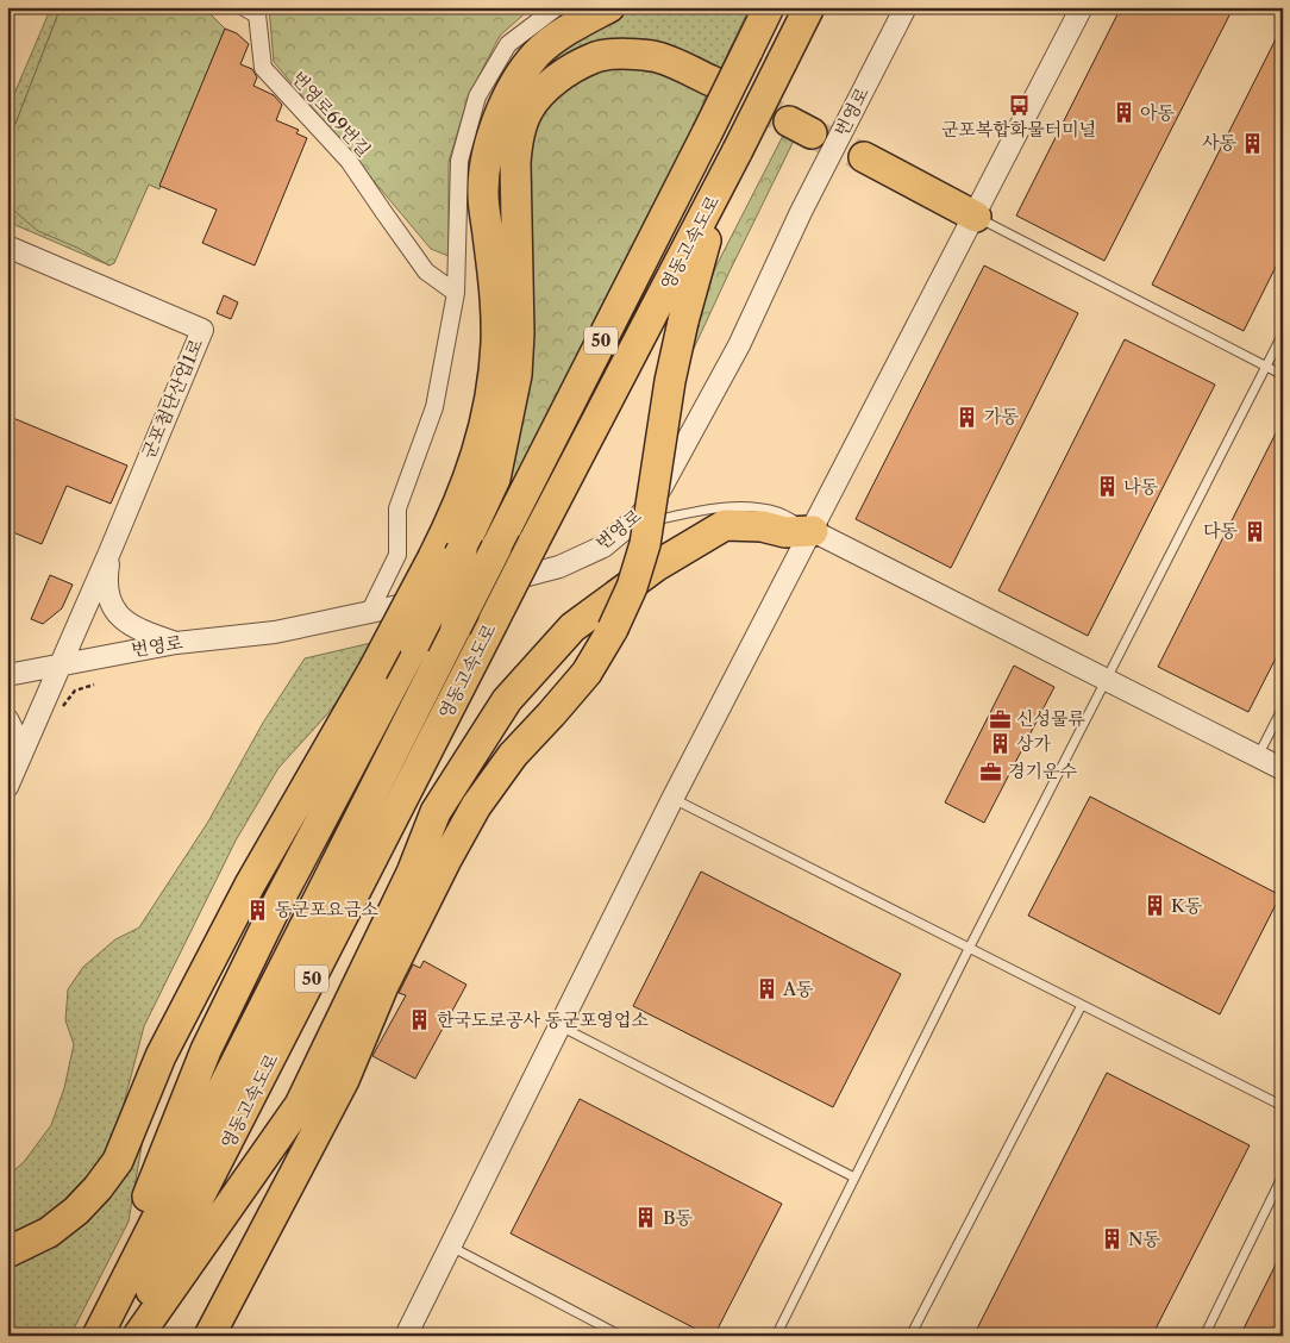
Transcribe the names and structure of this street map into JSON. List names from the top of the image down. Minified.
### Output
{"streets":{"highway":["영동고속도로","50"],"street":["번영로","번영로69번길","군포첨단산업1로"]},"crossings":[["번영로","군포첨단산업1로"]],"places":{"bus stop":["군포복합화물터미널"],"building":["아동","사동","가동","나동","다동","상가","K동","동군포요금소","A동","한국도로공사 동군포영업소","B동","N동"],"office":["신성물류","경기운수"]}}
